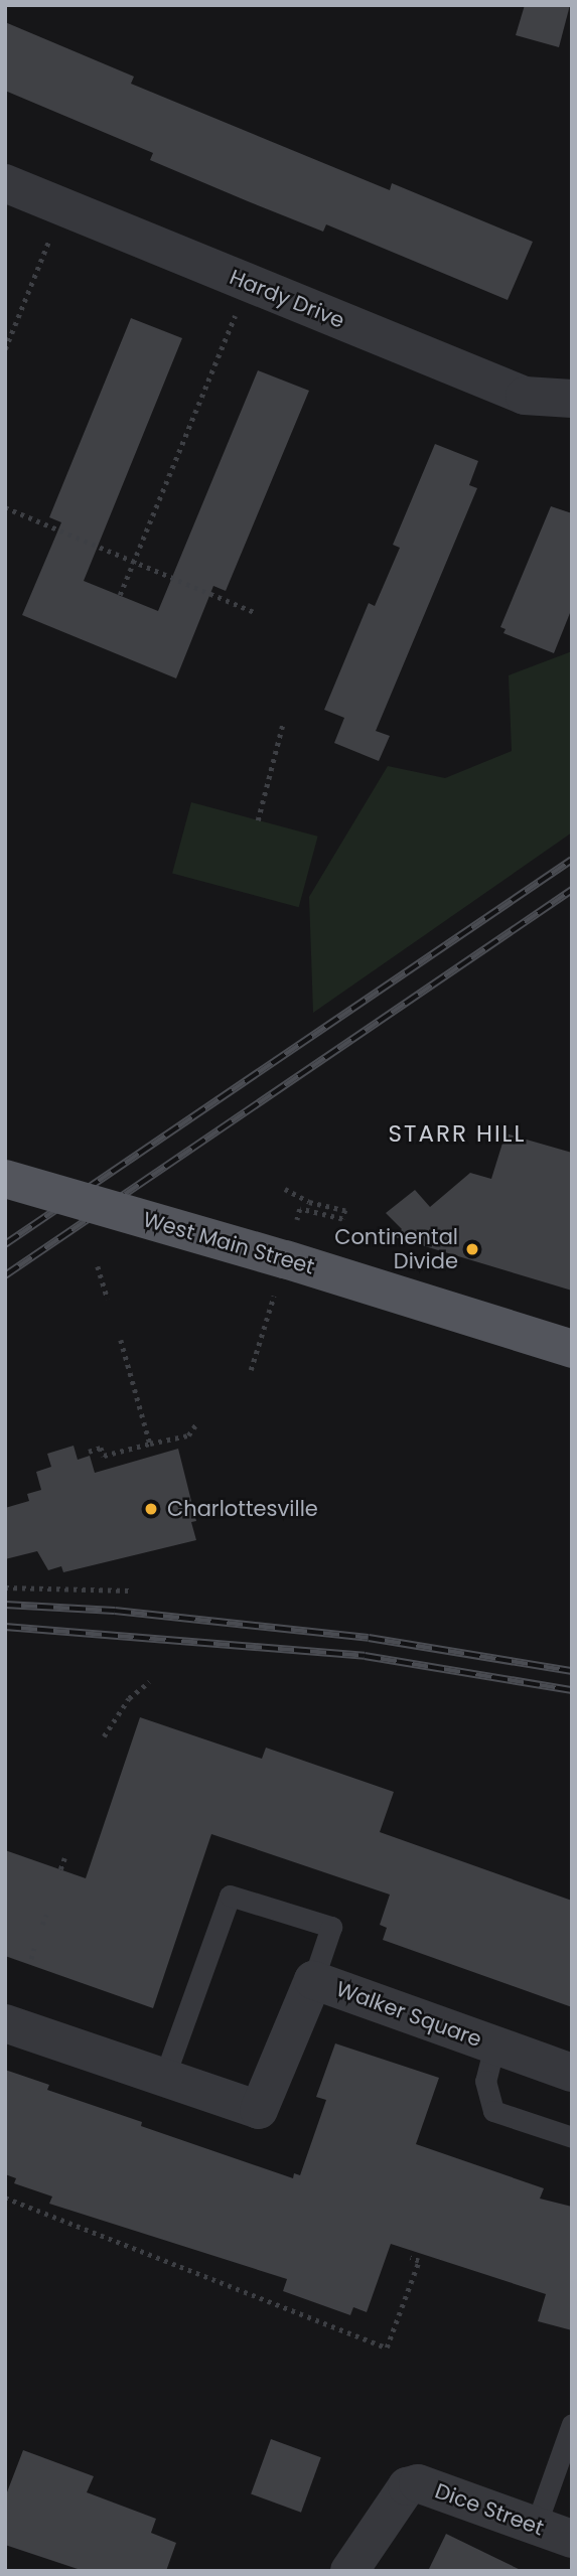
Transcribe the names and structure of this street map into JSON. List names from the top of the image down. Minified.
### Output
{"streets":{"main road":["West Main Street"],"street":["Hardy Drive","Walker Square","Dice Street"]},"districts":["STARR HILL"],"places":["Continental Divide","Charlottesville"]}
